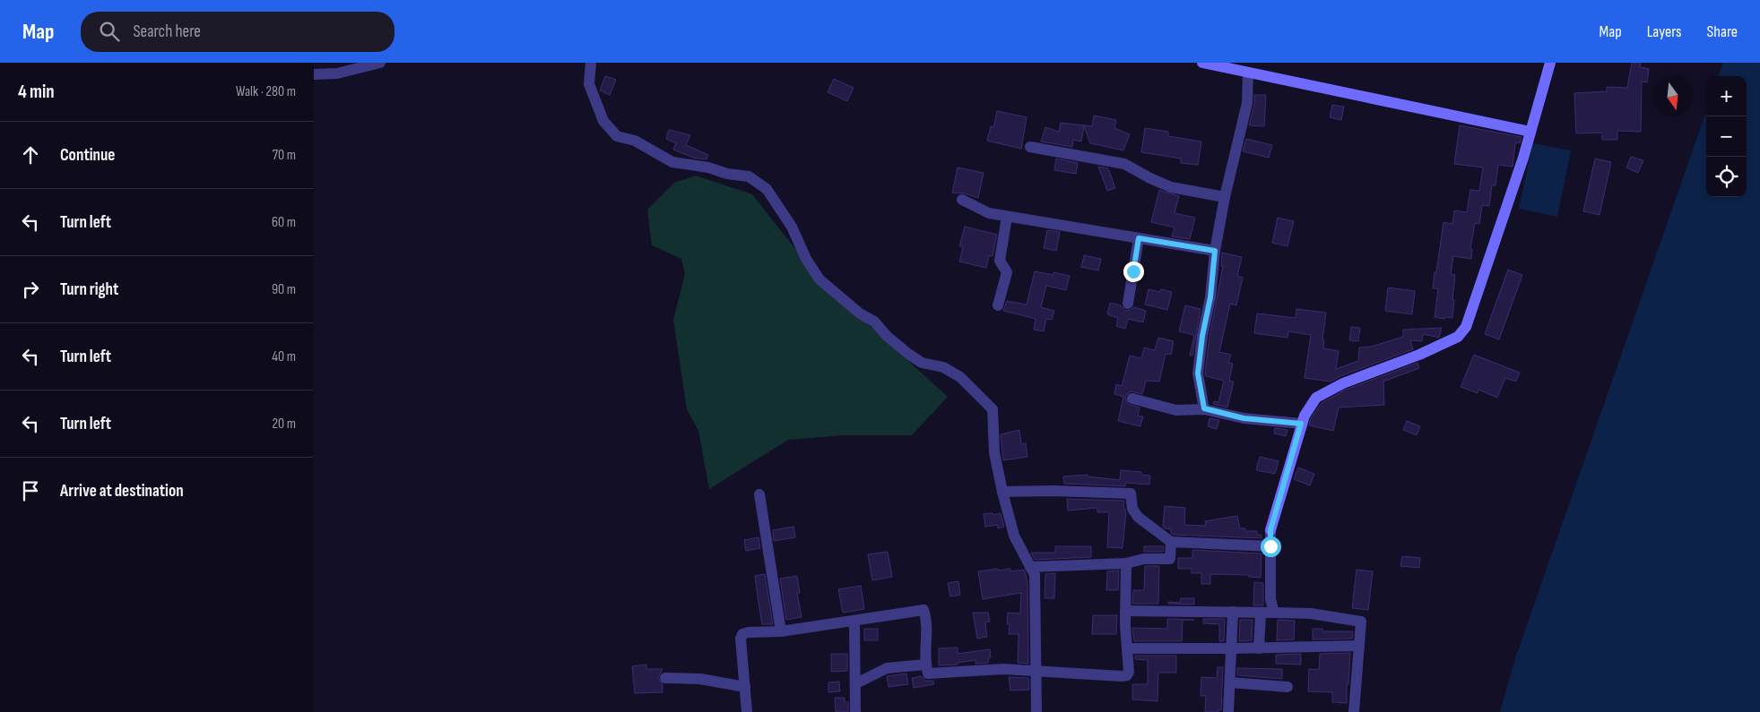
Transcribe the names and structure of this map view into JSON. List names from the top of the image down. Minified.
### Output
{"north":"bottom","page":{"header":"Map","search":"Search here","nav":["Map","Layers","Share"],"heading":["4 min","Walk · 280 m"],"map_buttons":["+","−"],"list":[["Continue","70 m"],["Turn left","60 m"],["Turn right","90 m"],["Turn left","40 m"],["Turn left","20 m"],"Arrive at destination"]}}
